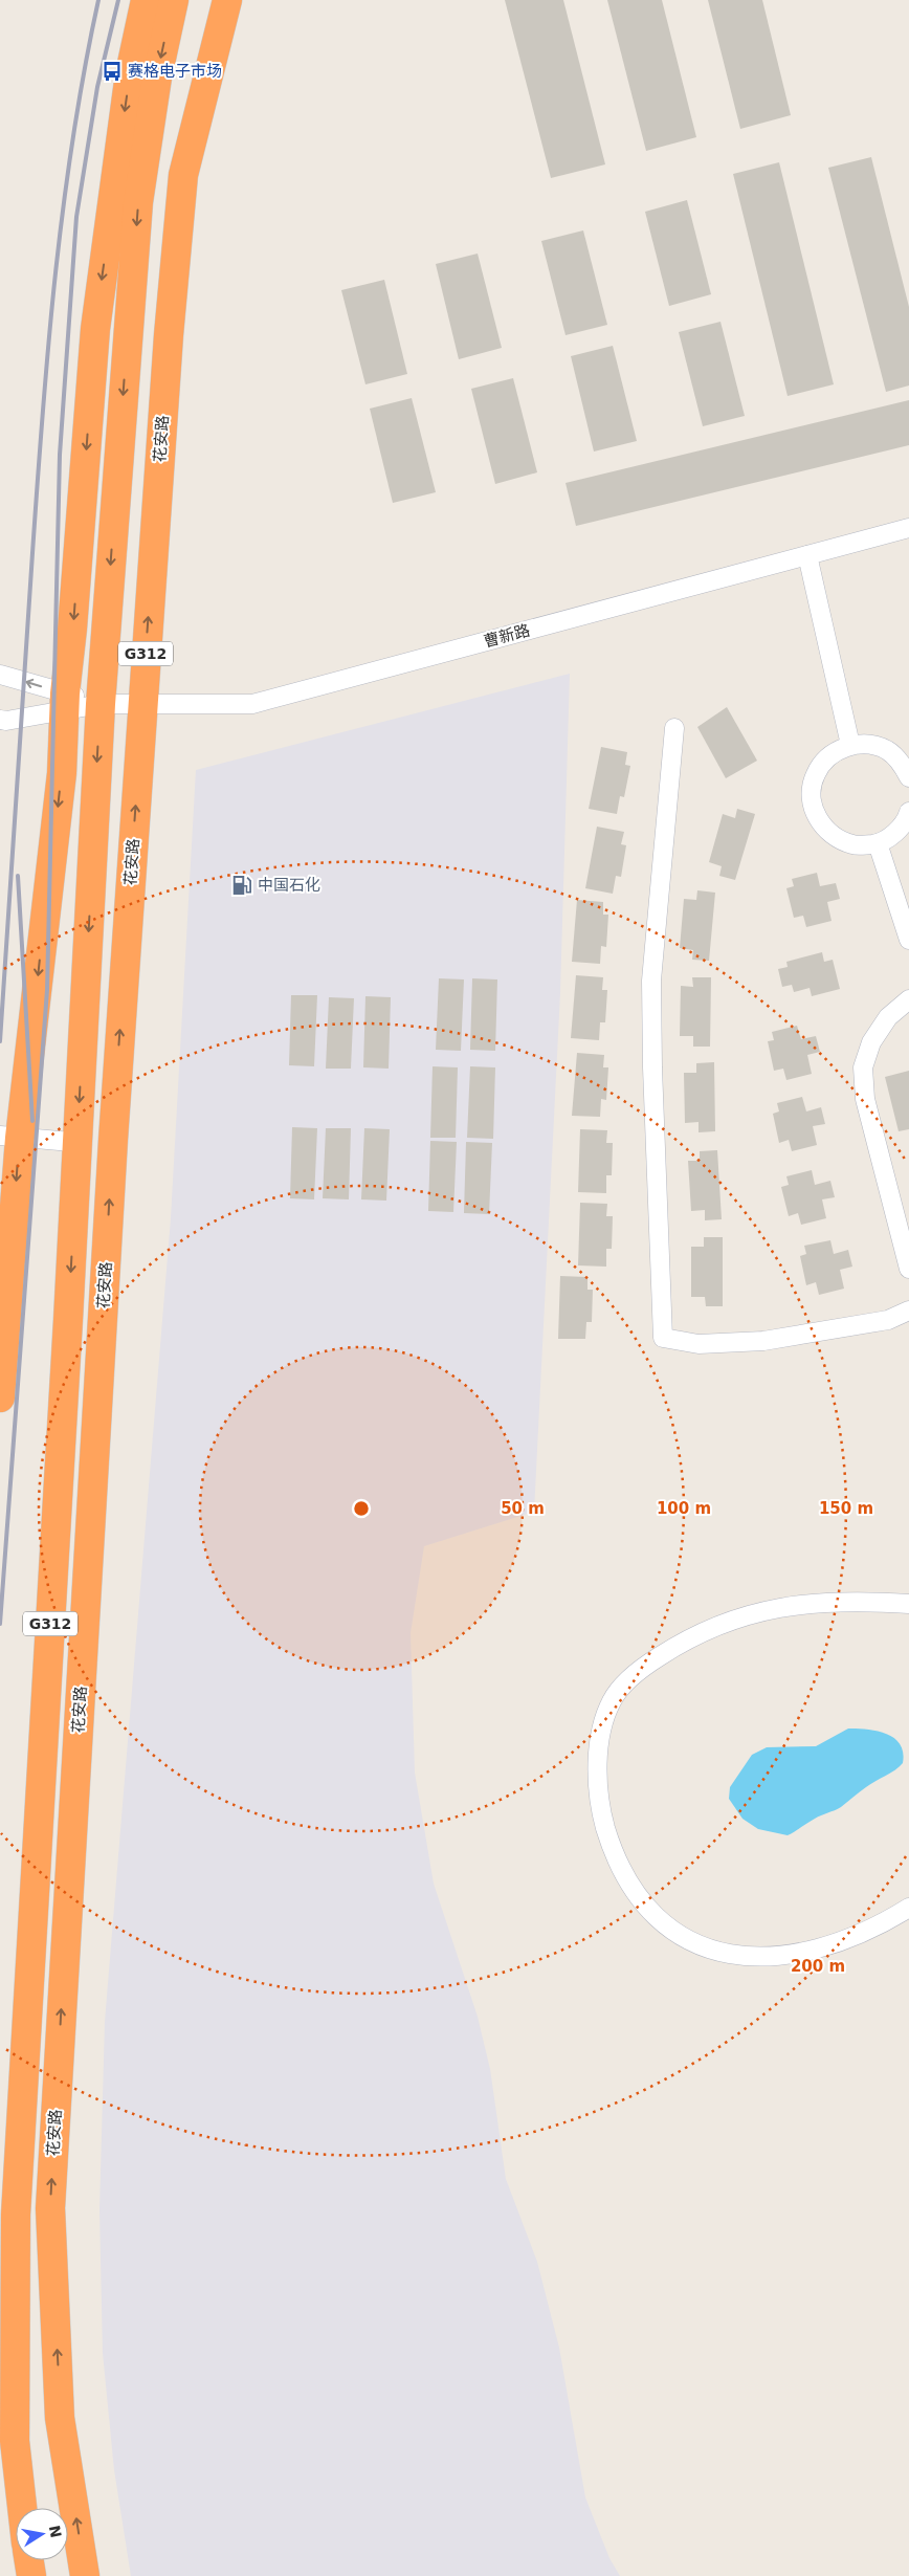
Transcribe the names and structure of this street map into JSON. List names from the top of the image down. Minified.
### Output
{"streets":{"highway":["花安路","G312"],"street":["曹新路"]},"crossings":[["花安路","曹新路"],["曹新路","G312"]],"places":{"bus stop":["赛格电子市场"],"fuel station":["中国石化"]},"north":"right","rings":["50 m","100 m","150 m","200 m"]}
